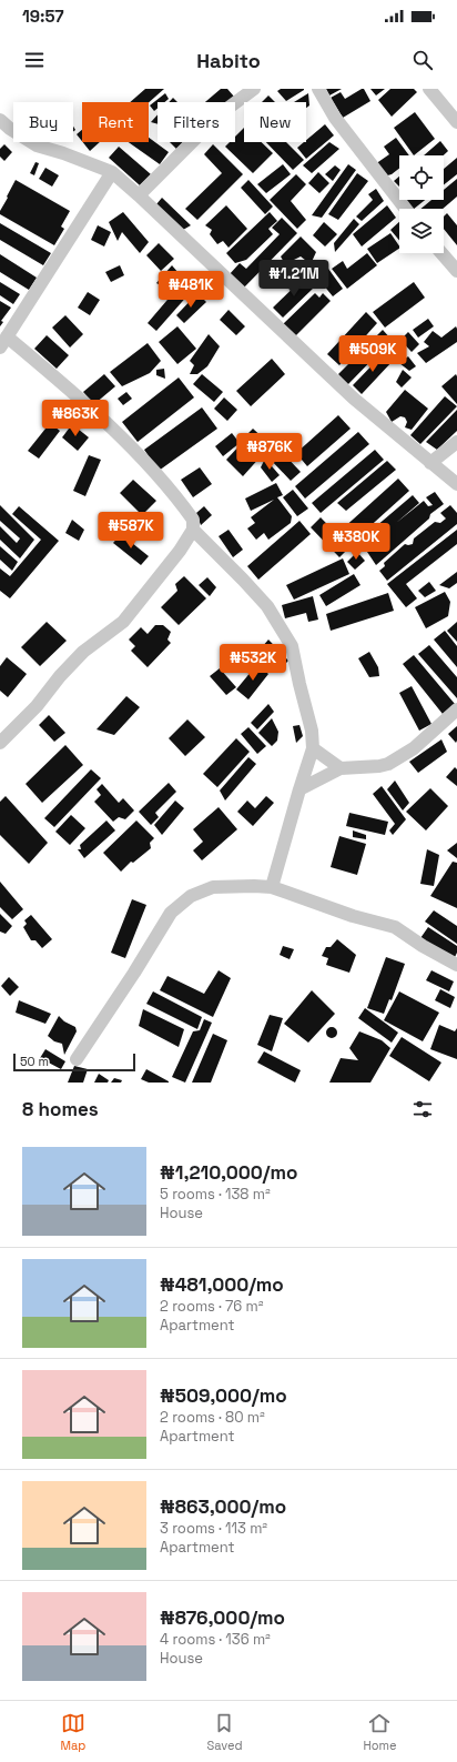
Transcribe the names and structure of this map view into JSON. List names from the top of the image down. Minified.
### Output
{"scale_bar":"50 m","page":{"status":"19:57","header":"Habito","chip":["Buy","Rent","Filters","New"],"price":["₦1.21M","₦481K","₦509K","₦863K","₦876K","₦587K","₦380K","₦532K"],"scale":"50 m","heading":"8 homes","list":[{"name":"₦1,210,000/mo","note":"5 rooms · 138 m² · House"},{"name":"₦481,000/mo","note":"2 rooms · 76 m² · Apartment"},{"name":"₦509,000/mo","note":"2 rooms · 80 m² · Apartment"},{"name":"₦863,000/mo","note":"3 rooms · 113 m² · Apartment"},{"name":"₦876,000/mo","note":"4 rooms · 136 m² · House"}],"tabs":["Map","Saved","Home"]}}
